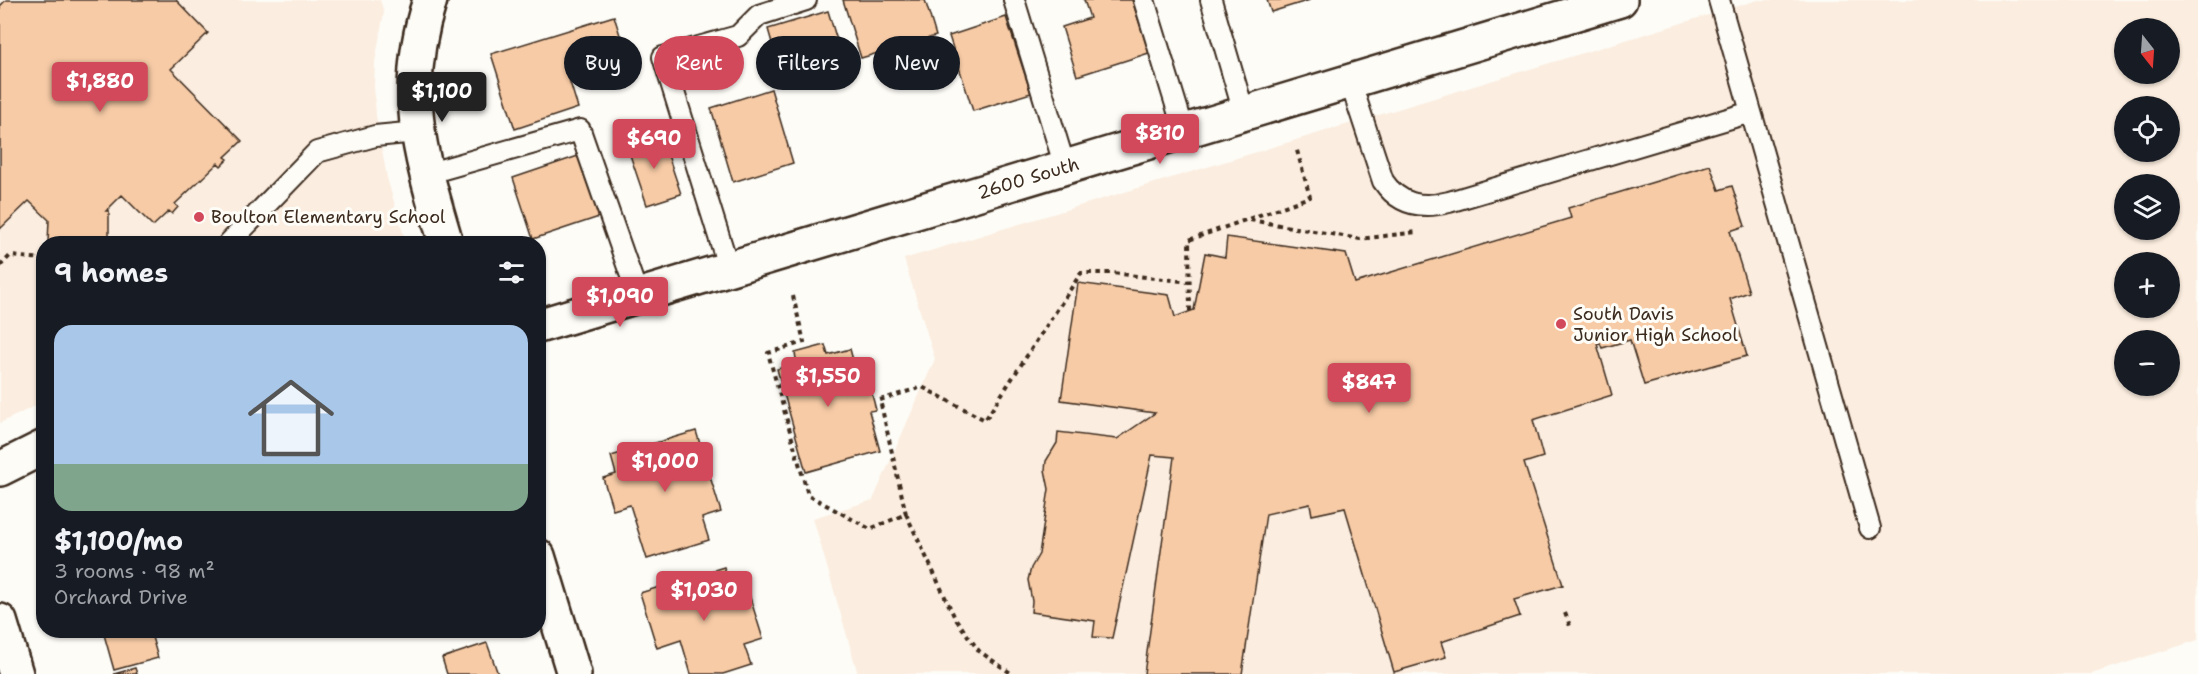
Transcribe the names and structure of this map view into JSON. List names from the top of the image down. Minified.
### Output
{"streets":{"main road":["2600 South"]},"places":["Boulton Elementary School","South Davis Junior High School"],"north":"bottom","page":{"map_buttons":["+","−"],"chip":["Buy","Rent","Filters","New"],"price":["$1,880","$1,100","$810","$690","$1,090","$1,550","$847","$1,000","$1,030"],"heading":"9 homes","list":[{"name":"$1,100/mo","note":"3 rooms · 98 m² · Orchard Drive"}]}}
